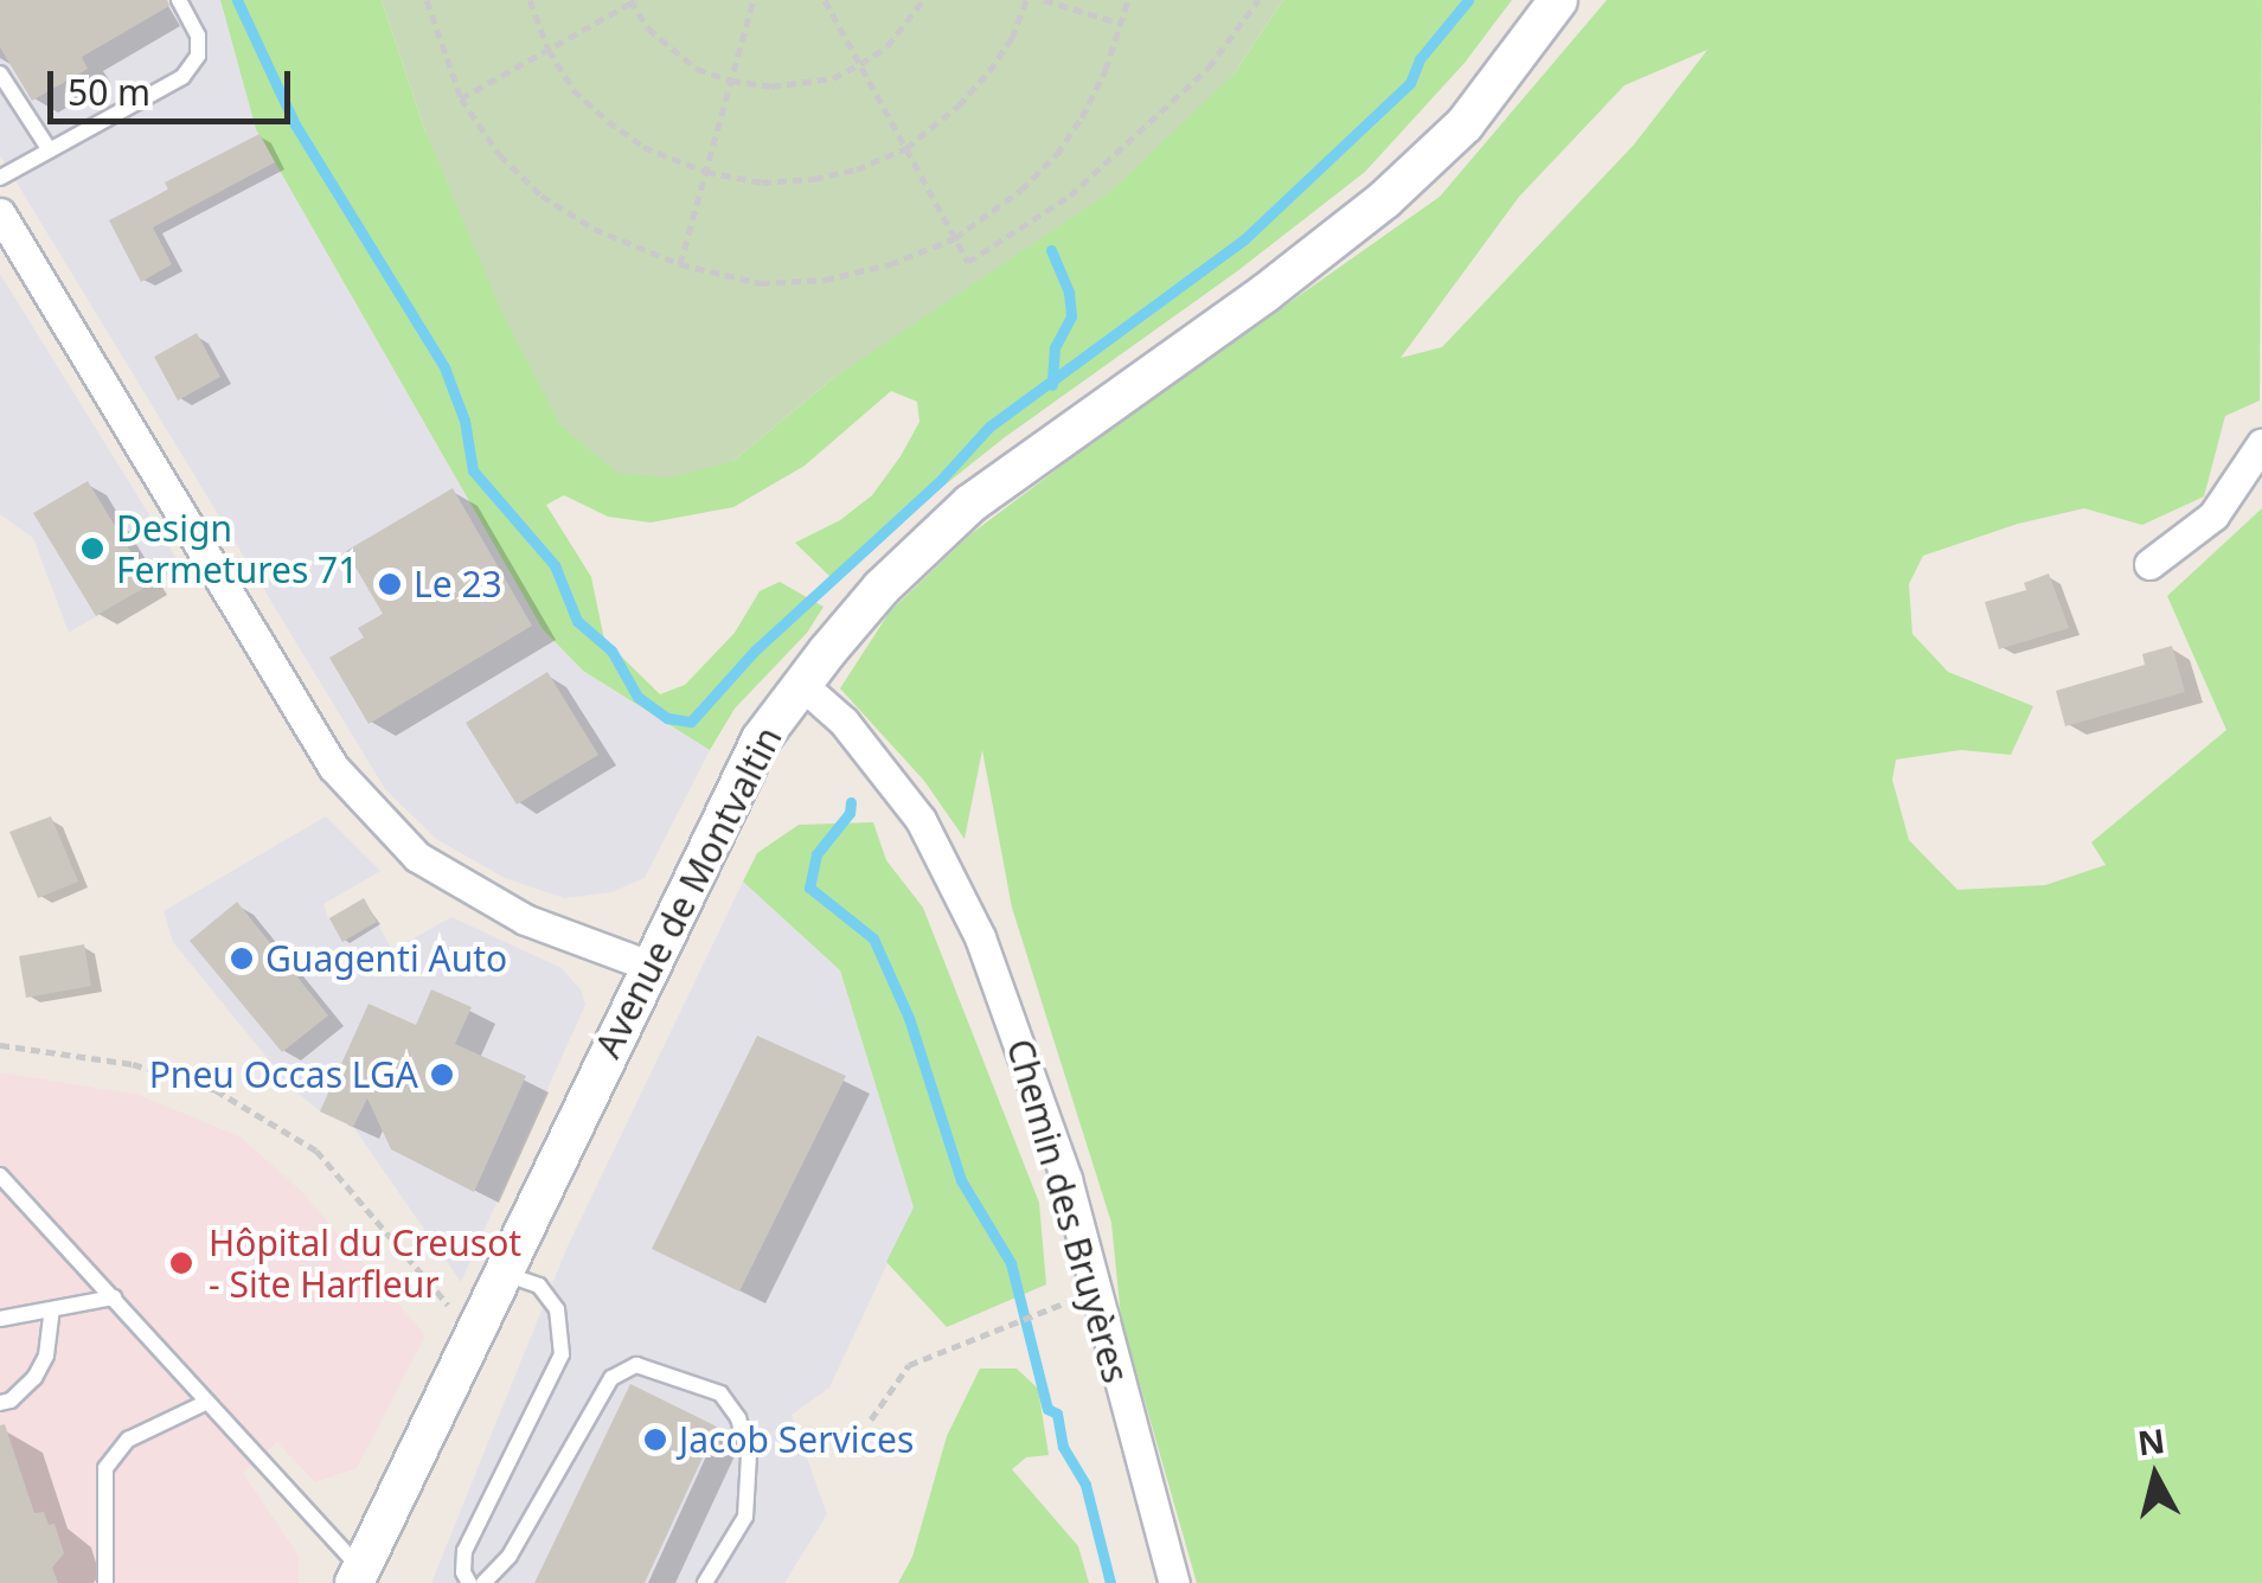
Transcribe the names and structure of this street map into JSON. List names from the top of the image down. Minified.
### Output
{"streets":{"street":["Avenue de Montvaltin","Chemin des Bruyères"]},"crossings":[["Avenue de Montvaltin","Chemin des Bruyères"]],"places":["Design Fermetures 71","Le 23","Guagenti Auto","Pneu Occas LGA","Hôpital du Creusot - Site Harfleur","Jacob Services"],"scale_bar":"50 m","north":"top"}
